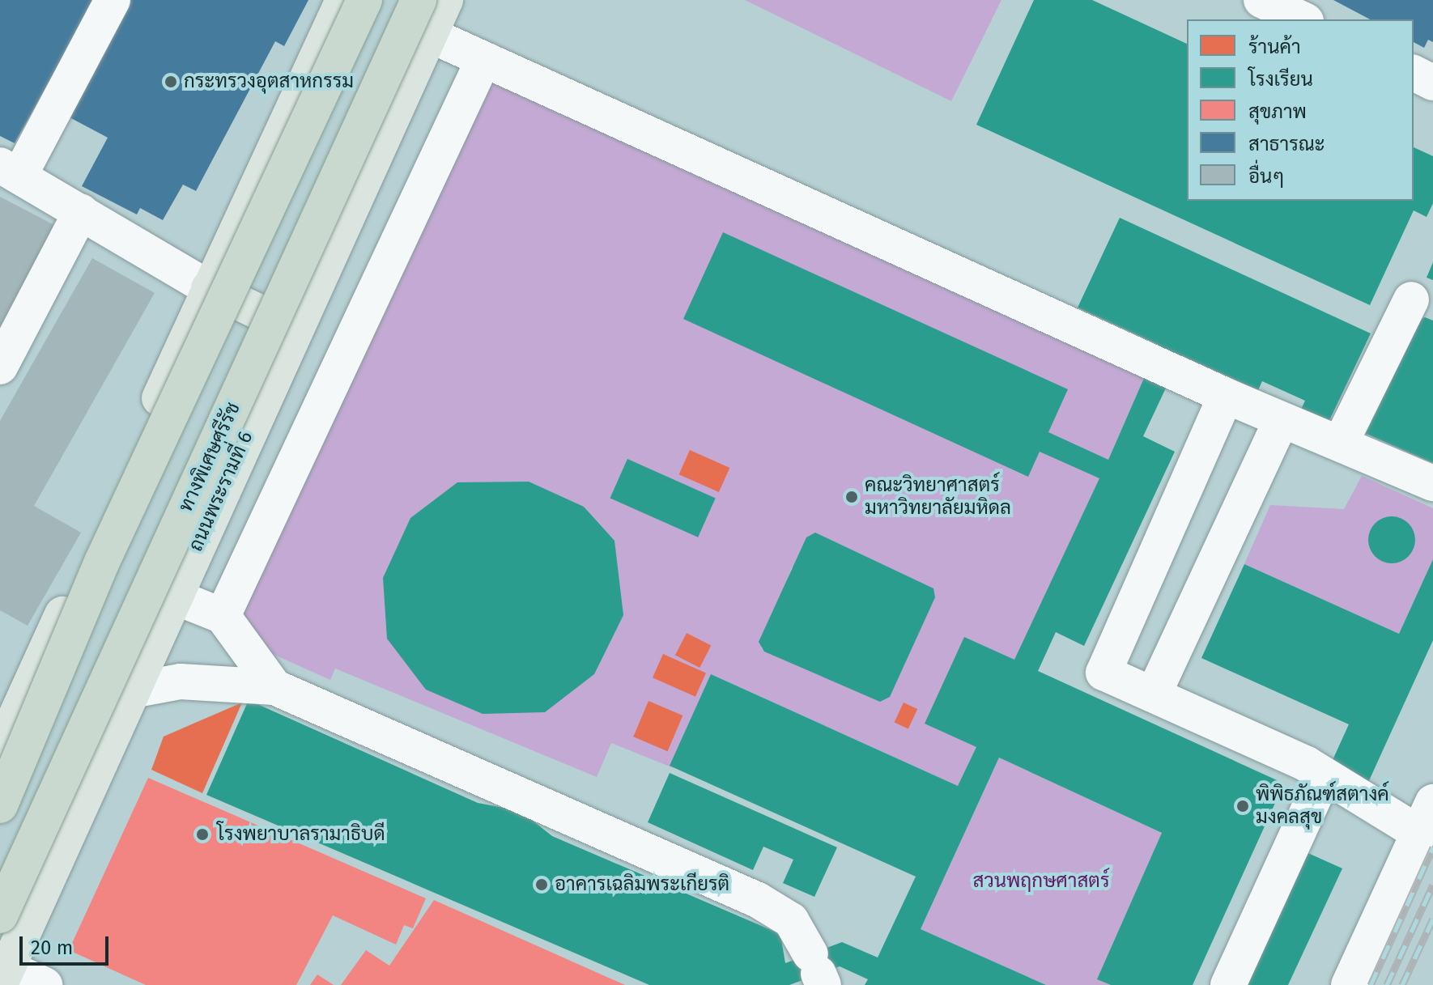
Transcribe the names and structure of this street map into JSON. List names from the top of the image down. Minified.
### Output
{"streets":{"highway":["ทางพิเศษศรีรัช"],"main road":["ถนนพระรามที่ 6"]},"parks":["สวนพฤกษศาสตร์"],"places":["กระทรวงอุตสาหกรรม","คณะวิทยาศาสตร์ มหาวิทยาลัยมหิดล","พิพิธภัณฑ์สตางค์ มงคลสุข","โรงพยาบาลรามาธิบดี","อาคารเฉลิมพระเกียรติ"],"legend":["ร้านค้า","โรงเรียน","สุขภาพ","สาธารณะ","อื่นๆ"],"scale_bar":"20 m"}
